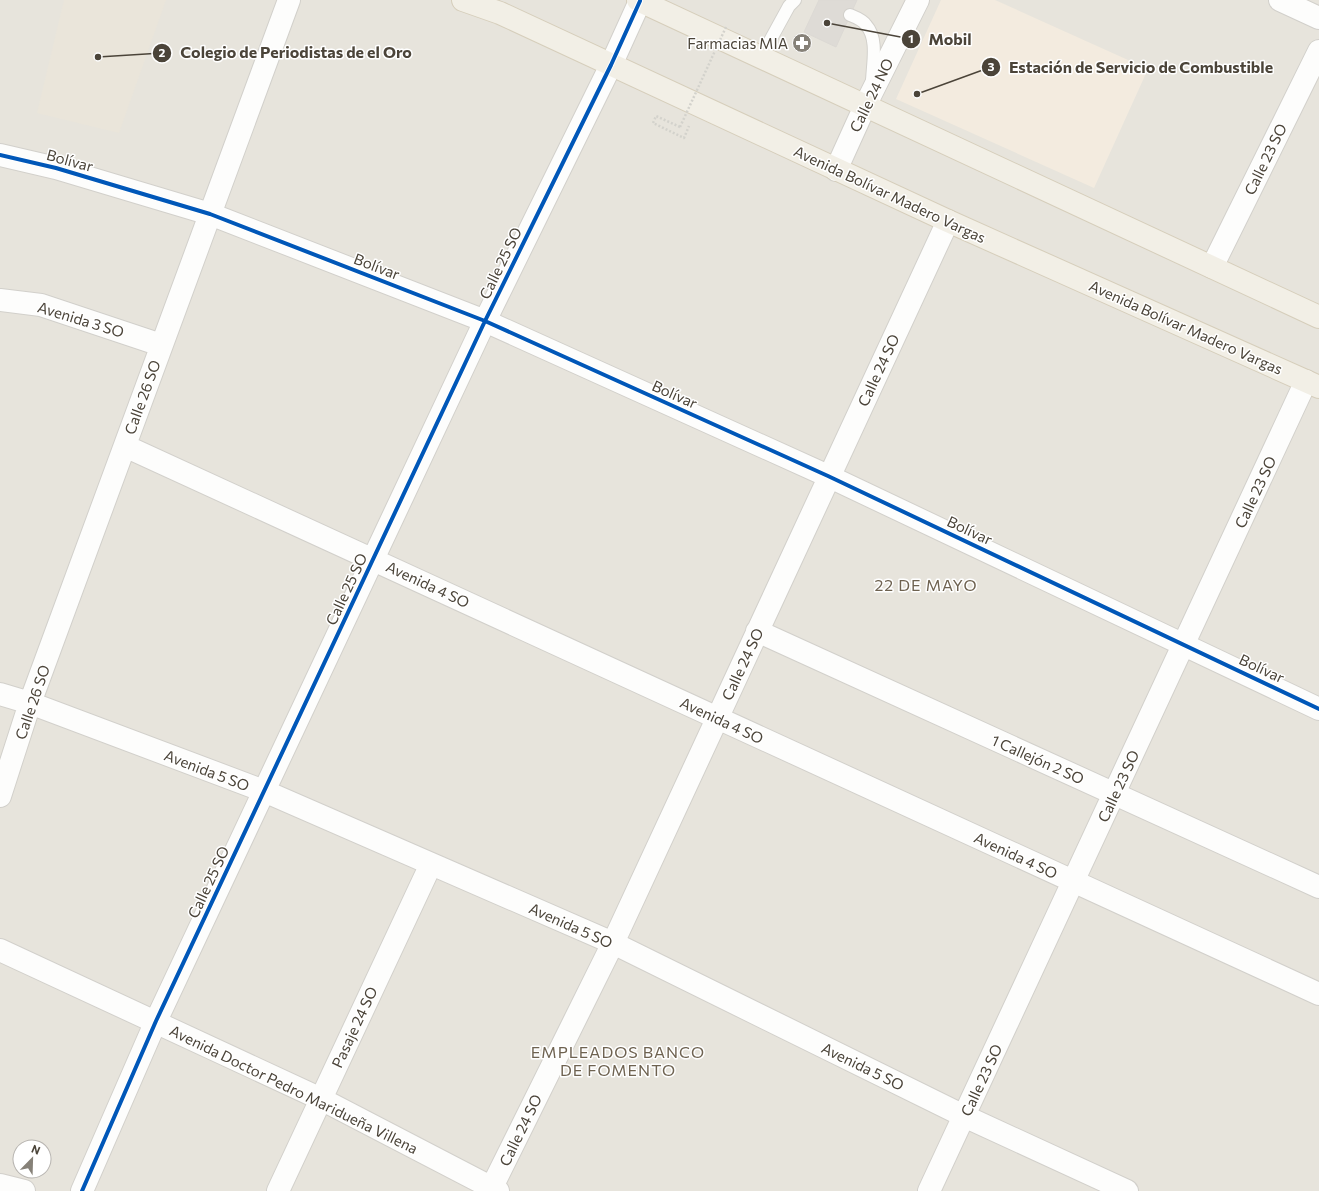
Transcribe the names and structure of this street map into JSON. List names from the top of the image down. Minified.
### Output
{"streets":{"main road":["Avenida Bolívar Madero Vargas"],"street":["Calle 24 NO","Calle 23 SO","Bolívar","Calle 25 SO","Avenida 3 SO","Calle 24 SO","Calle 26 SO","Avenida 4 SO","1 Callejón 2 SO","Avenida 5 SO","Pasaje 24 SO","Avenida Doctor Pedro Maridueña Villena"]},"crossings":[["Calle 24 NO","Avenida Bolívar Madero Vargas"],["Calle 23 SO","Bolívar"],["Calle 23 SO","Avenida Bolívar Madero Vargas"],["Calle 23 SO","Avenida 4 SO"],["Calle 23 SO","1 Callejón 2 SO"],["Calle 23 SO","Avenida 5 SO"],["Bolívar","Calle 25 SO"],["Bolívar","Calle 24 SO"],["Bolívar","Calle 26 SO"],["Avenida Bolívar Madero Vargas","Calle 25 SO"],["Avenida Bolívar Madero Vargas","Calle 24 SO"],["Calle 25 SO","Avenida 4 SO"],["Calle 25 SO","Avenida 5 SO"],["Calle 25 SO","Avenida Doctor Pedro Maridueña Villena"],["Avenida 3 SO","Calle 26 SO"],["Calle 24 SO","Avenida 4 SO"],["Calle 24 SO","1 Callejón 2 SO"],["Calle 24 SO","Avenida 5 SO"],["Calle 24 SO","Avenida Doctor Pedro Maridueña Villena"],["Calle 26 SO","Avenida 4 SO"],["Calle 26 SO","Avenida 5 SO"],["Avenida 5 SO","Pasaje 24 SO"],["Pasaje 24 SO","Avenida Doctor Pedro Maridueña Villena"]],"districts":["22 DE MAYO","EMPLEADOS BANCO DE FOMENTO"],"places":{"other":["Mobil","Colegio de Periodistas de el Oro","Estación de Servicio de Combustible"],"pharmacy":["Farmacias MIA"]},"north":"top right"}
